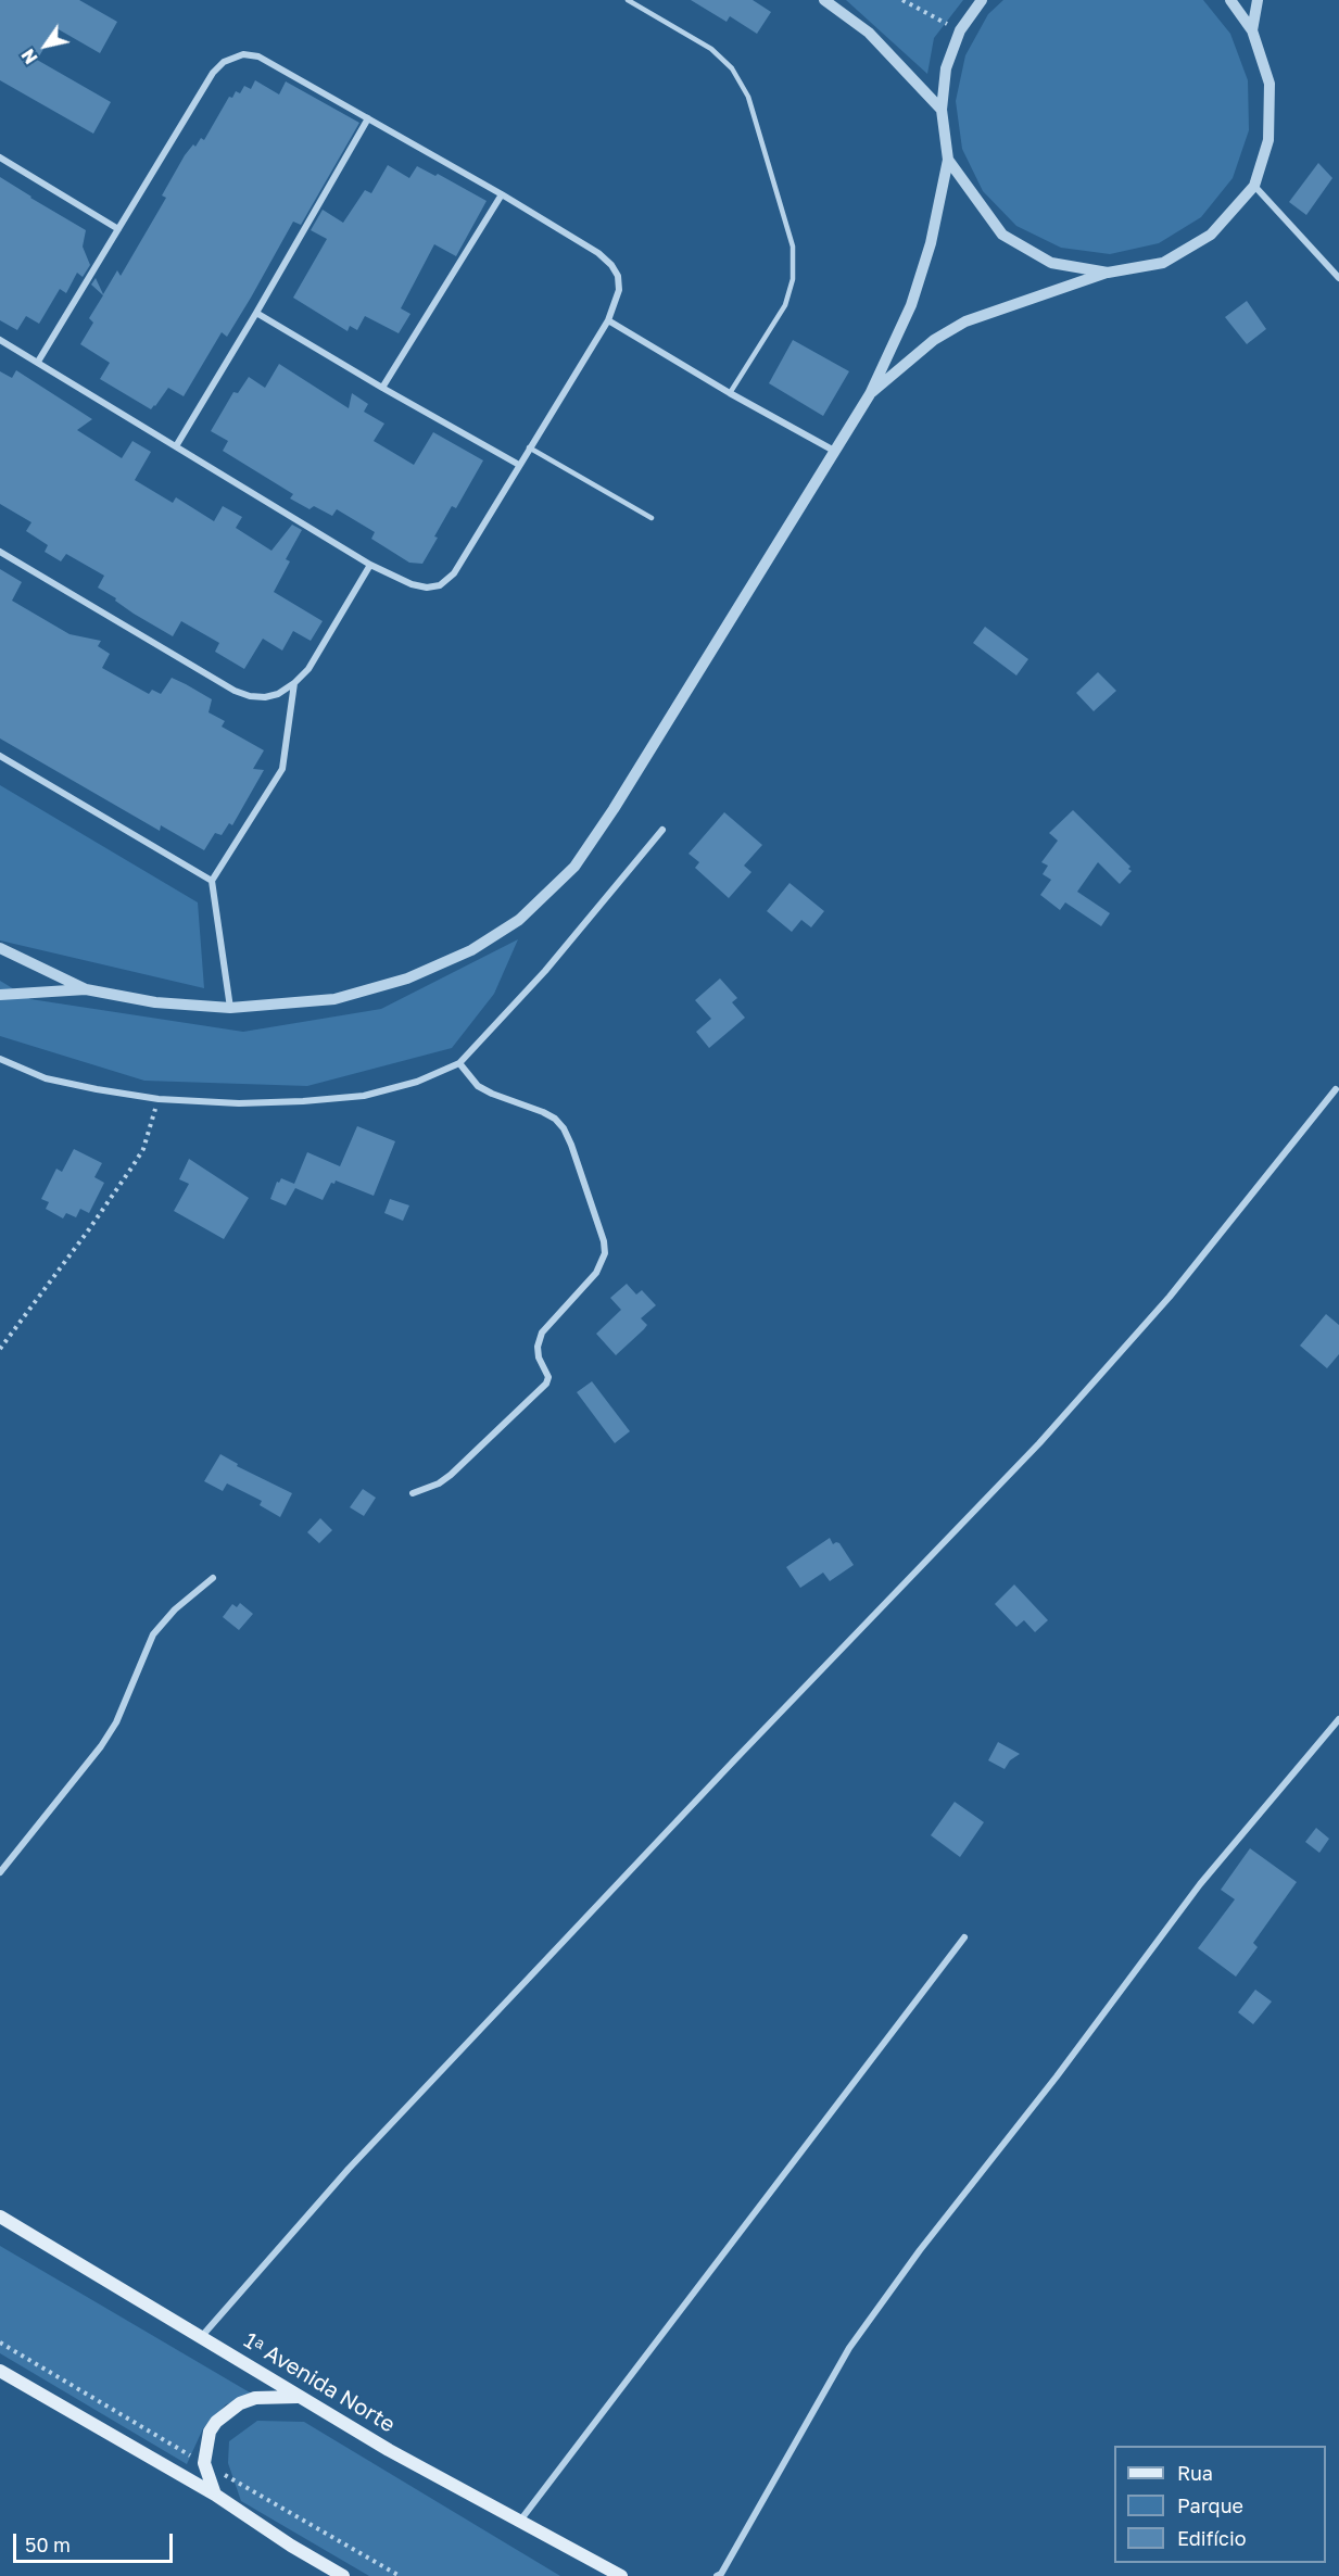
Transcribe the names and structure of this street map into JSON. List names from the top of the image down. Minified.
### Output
{"streets":{"main road":["1ᵃ Avenida Norte"]},"legend":["Rua","Parque","Edifício"],"scale_bar":"50 m","north":"bottom left"}
